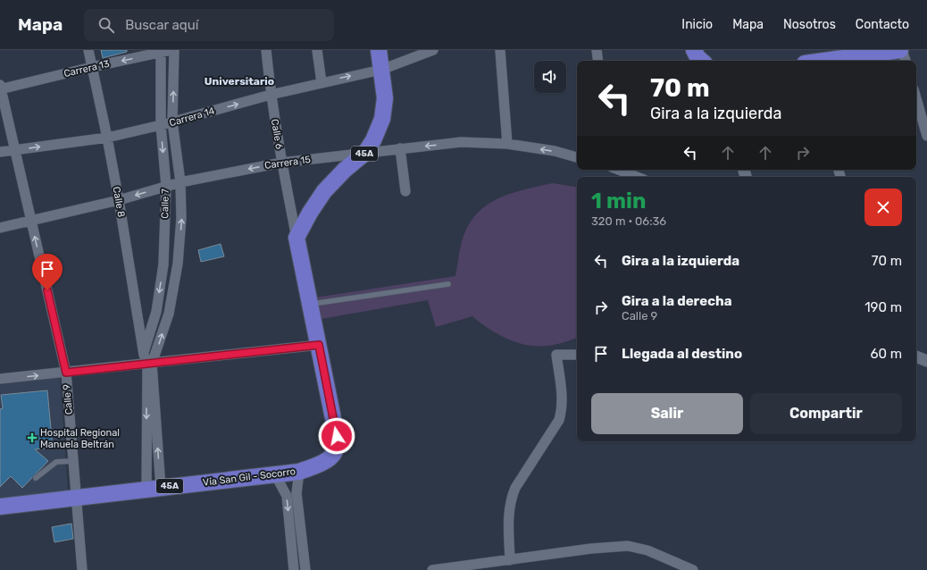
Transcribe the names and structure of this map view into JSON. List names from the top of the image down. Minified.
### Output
{"streets":{"highway":["45A","Vía San Gil - Socorro"],"street":["Carrera 13","Carrera 14","Calle 6","Carrera 15","Calle 8","Calle 7","Calle 9"]},"crossings":[["Carrera 13","Calle 8"],["Carrera 13","Calle 7"],["Carrera 13","Calle 9"],["Carrera 14","Calle 6"],["Carrera 14","45A"],["Carrera 14","Calle 8"],["Carrera 14","Calle 7"],["Carrera 14","Calle 9"],["Calle 6","45A"],["Calle 6","Carrera 15"],["Calle 6","Vía San Gil - Socorro"],["45A","Carrera 15"],["45A","Vía San Gil - Socorro"],["Carrera 15","Calle 8"],["Carrera 15","Calle 7"],["Carrera 15","Calle 9"],["Calle 8","Calle 7"],["Calle 9","Vía San Gil - Socorro"]],"one_way":["Carrera 13","Carrera 14","Carrera 15"],"districts":["Universitario"],"places":{"health":["Hospital Regional Manuela Beltrán"]},"page":{"header":"Mapa","search":"Buscar aquí","nav":["Inicio","Mapa","Nosotros","Contacto"],"turn":["70 m","Gira a la izquierda"],"heading":["1 min","320 m · 06:36"],"list":[{"name":"Gira a la izquierda","value":"70 m"},{"name":"Gira a la derecha","note":"Calle 9","value":"190 m"},{"name":"Llegada al destino","value":"60 m"}],"buttons":["Salir","Compartir"]}}
